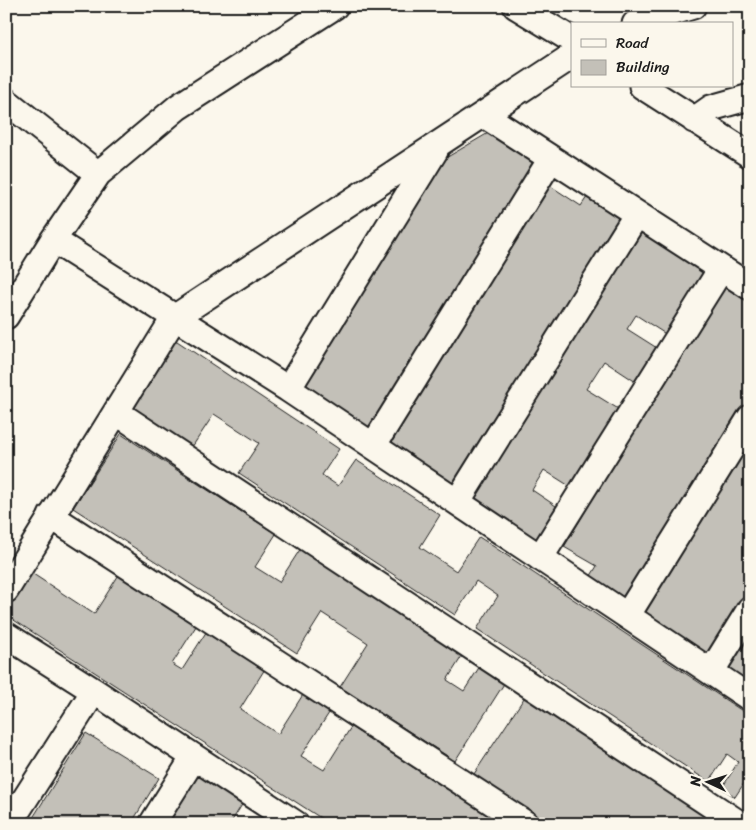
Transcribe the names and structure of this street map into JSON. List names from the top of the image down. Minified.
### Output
{"legend":["Road","Building"],"north":"left"}
